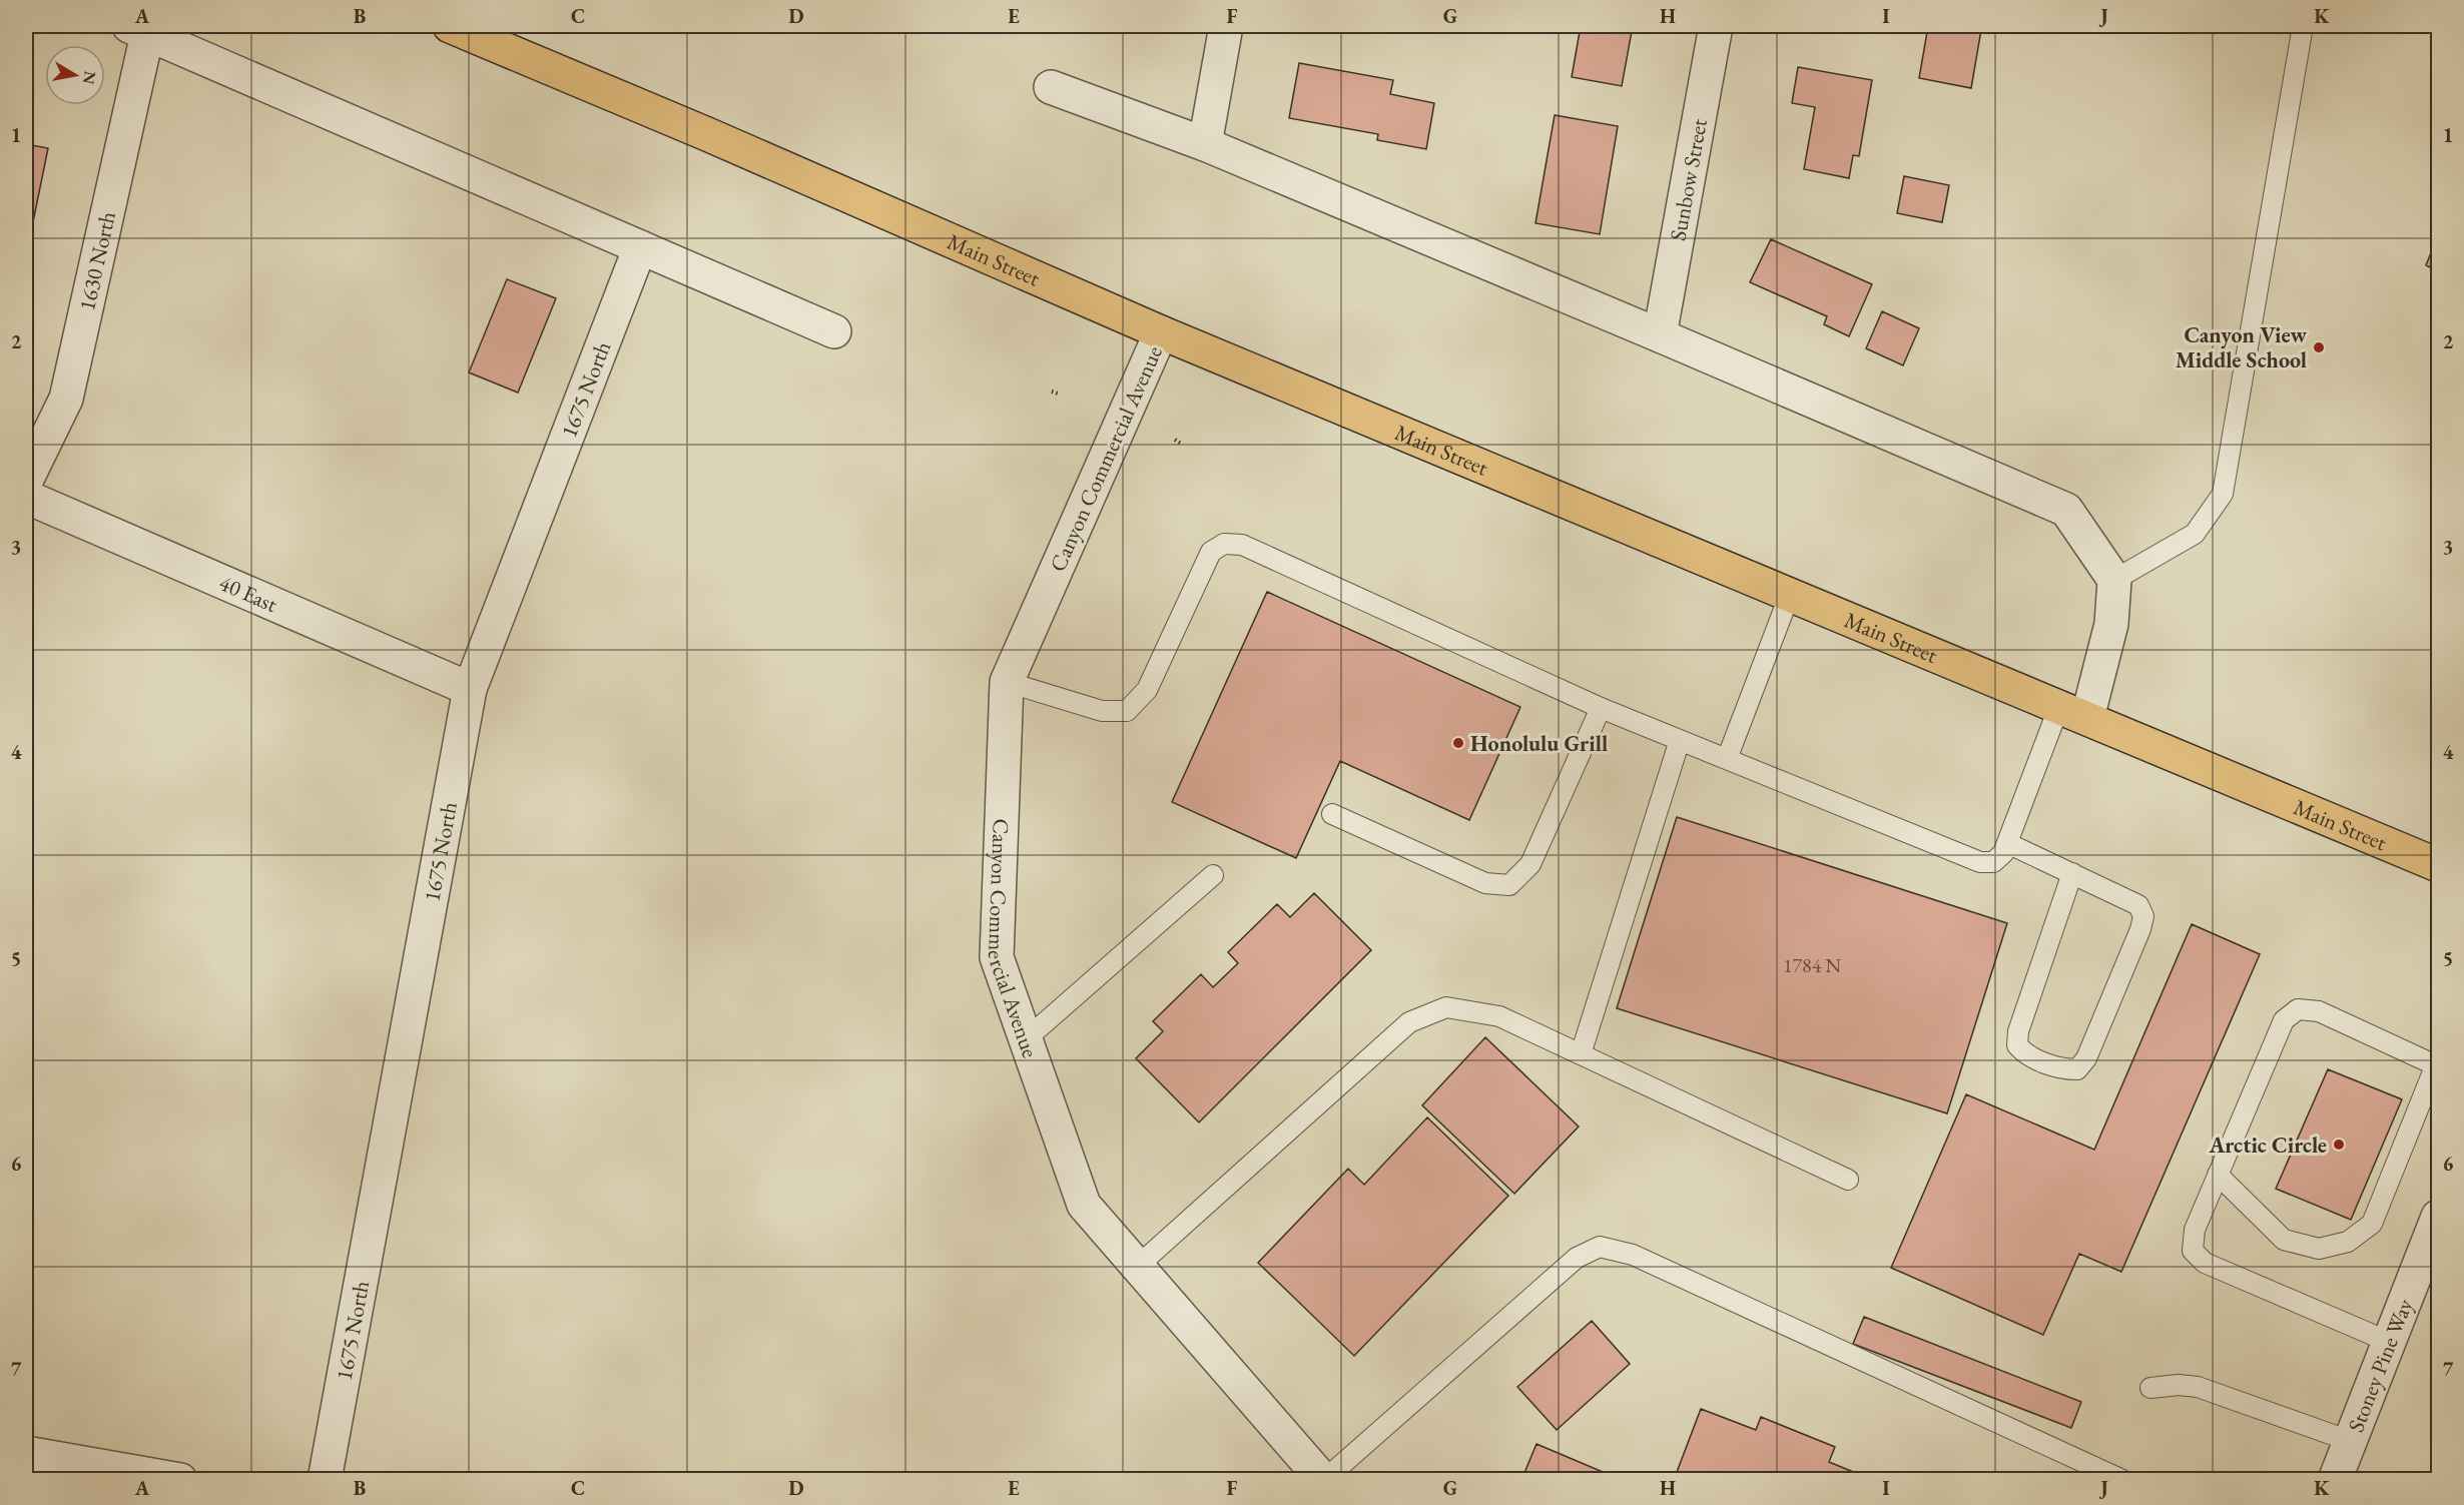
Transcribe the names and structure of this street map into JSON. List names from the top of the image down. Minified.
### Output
{"streets":{"main road":["Main Street"],"street":["Sunbow Street","1630 North","1675 North","Canyon Commercial Avenue","40 East","Stoney Pine Way"]},"crossings":[["Main Street","Canyon Commercial Avenue"],["1675 North","40 East"]],"places":["Canyon View Middle School","Honolulu Grill","Arctic Circle"],"house_numbers":["1784 N"],"north":"right","grid":{"columns":["A","B","C","D","E","F","G","H","I","J","K"],"rows":["1","2","3","4","5","6","7"]}}
